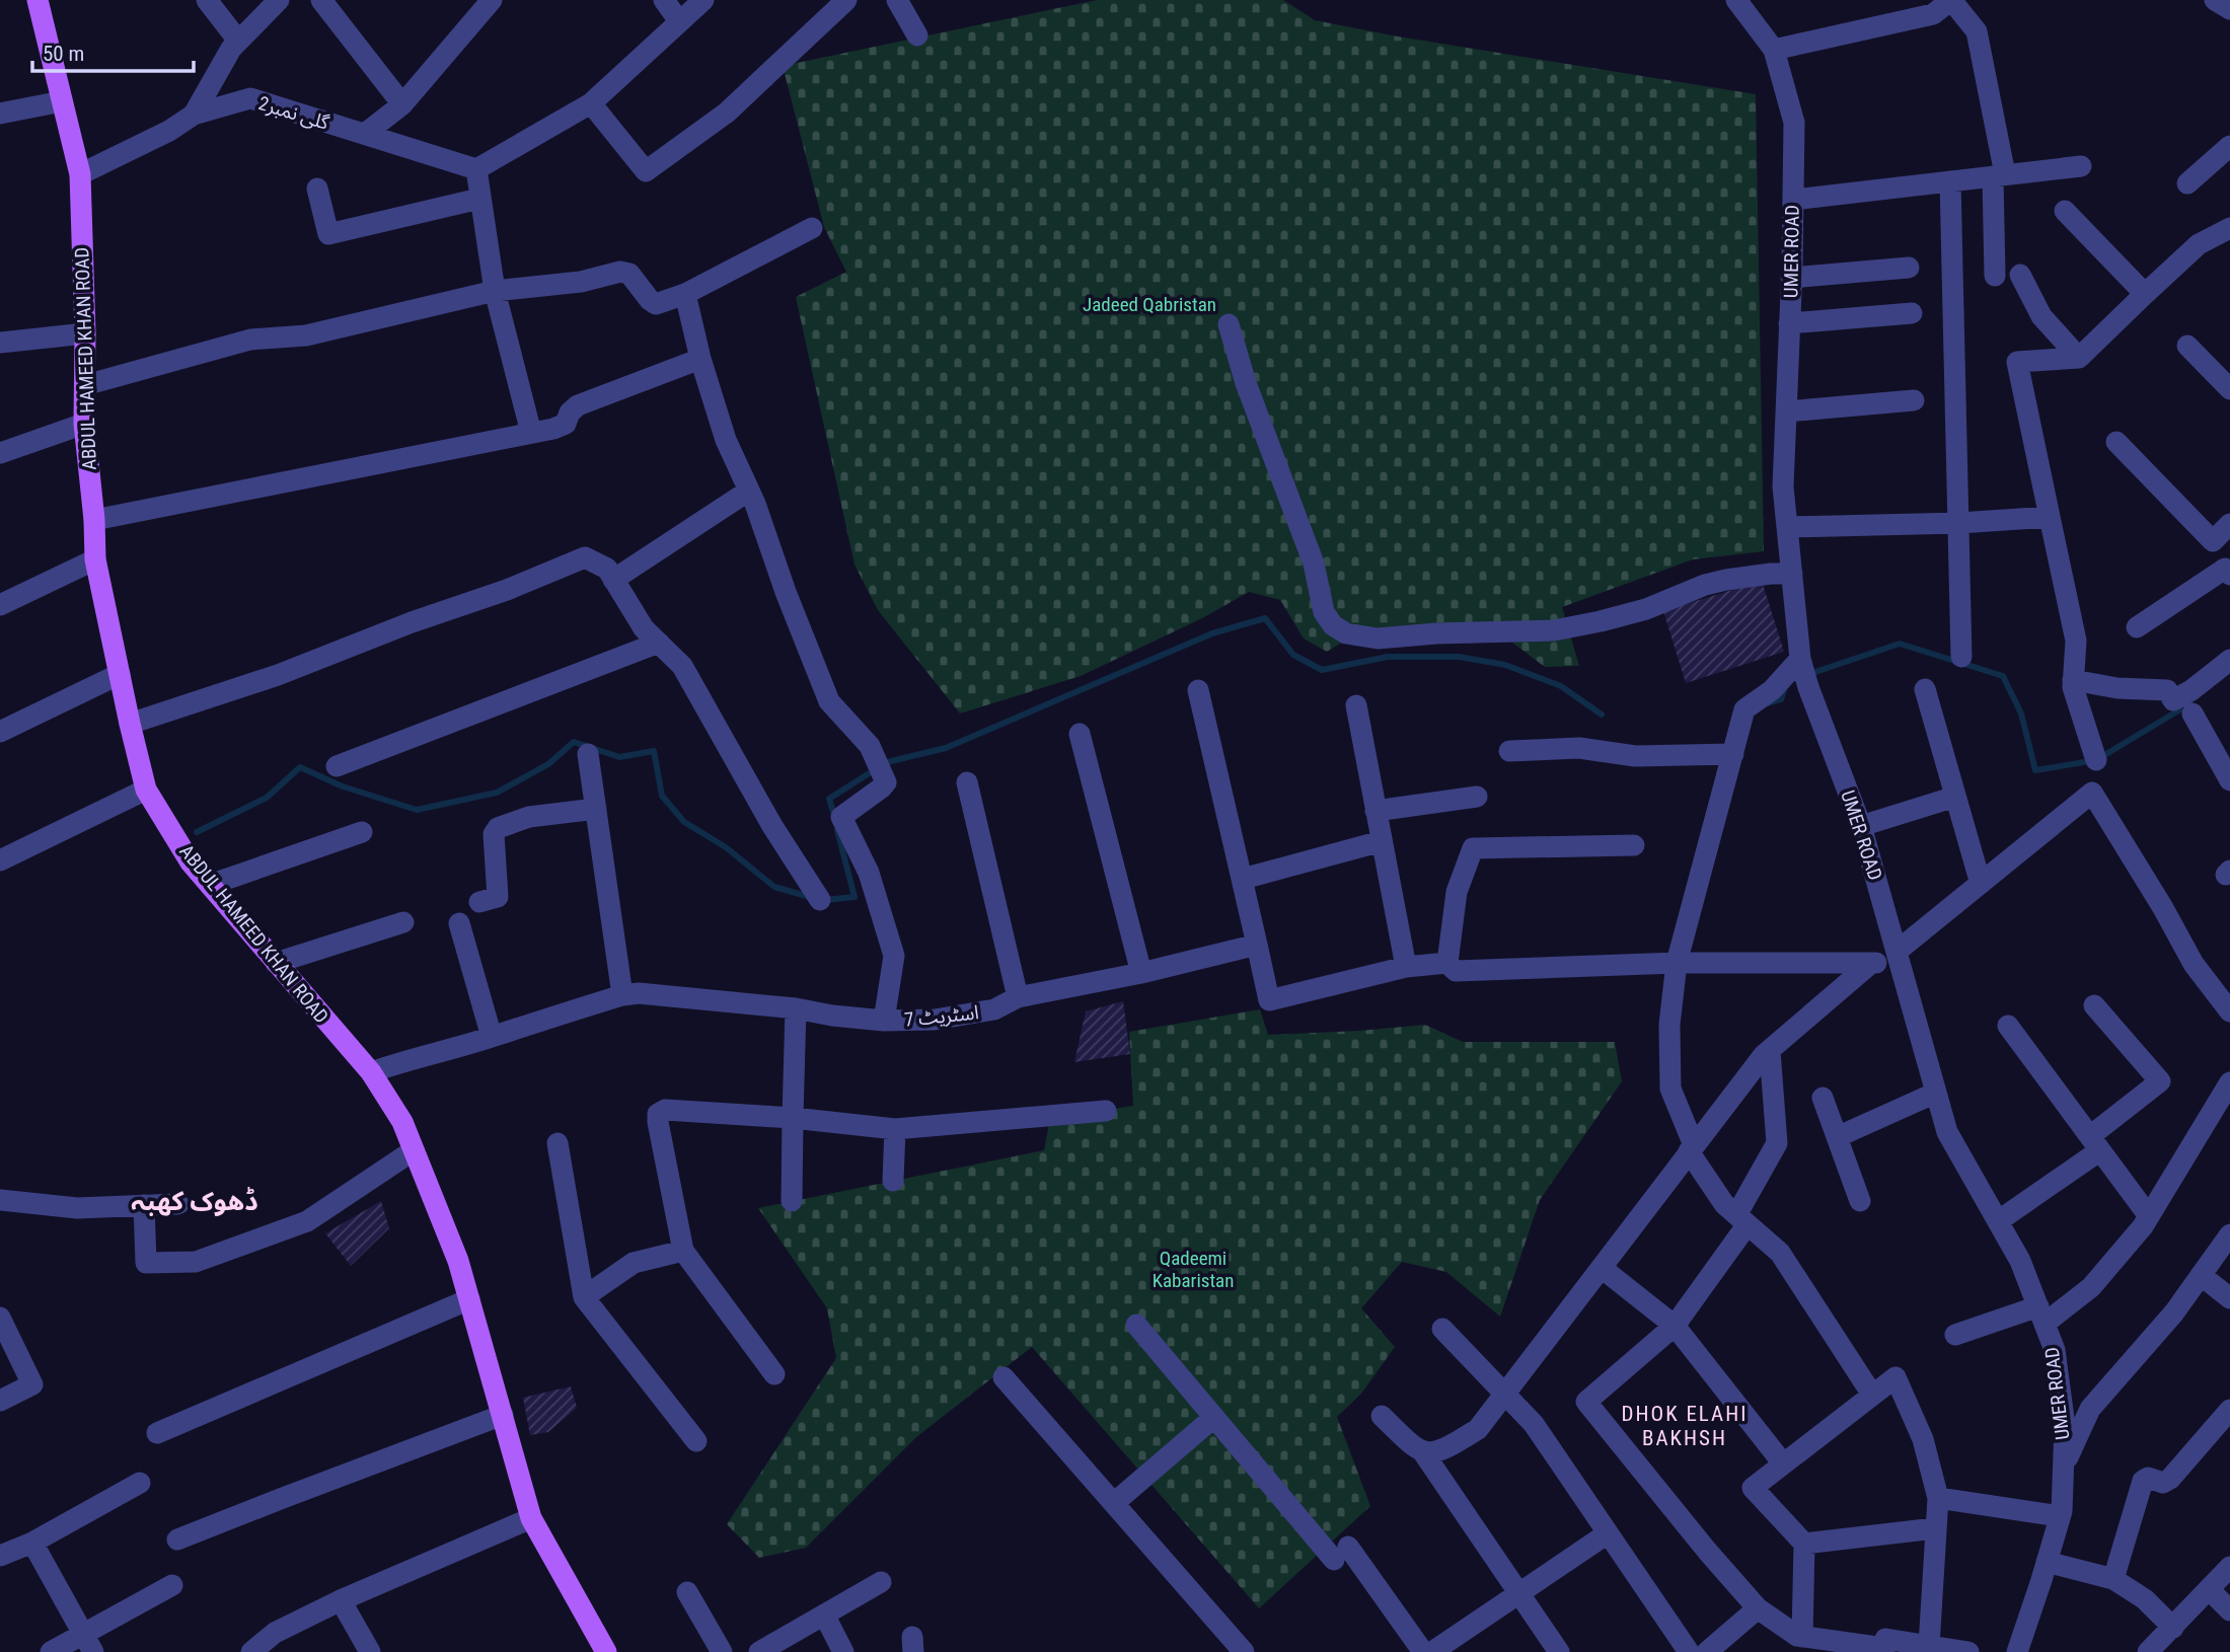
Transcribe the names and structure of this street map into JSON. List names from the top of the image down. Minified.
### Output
{"streets":{"main road":["ABDUL HAMEED KHAN ROAD"],"street":["گلی نمبر2","UMER ROAD","اسٹریٹ 7"]},"crossings":[["گلی نمبر2","ABDUL HAMEED KHAN ROAD"],["ABDUL HAMEED KHAN ROAD","اسٹریٹ 7"]],"districts":["ڈھوک کھبہ","DHOK ELAHI BAKHSH"],"parks":["Jadeed Qabristan","Qadeemi Kabaristan"],"scale_bar":"50 m"}
